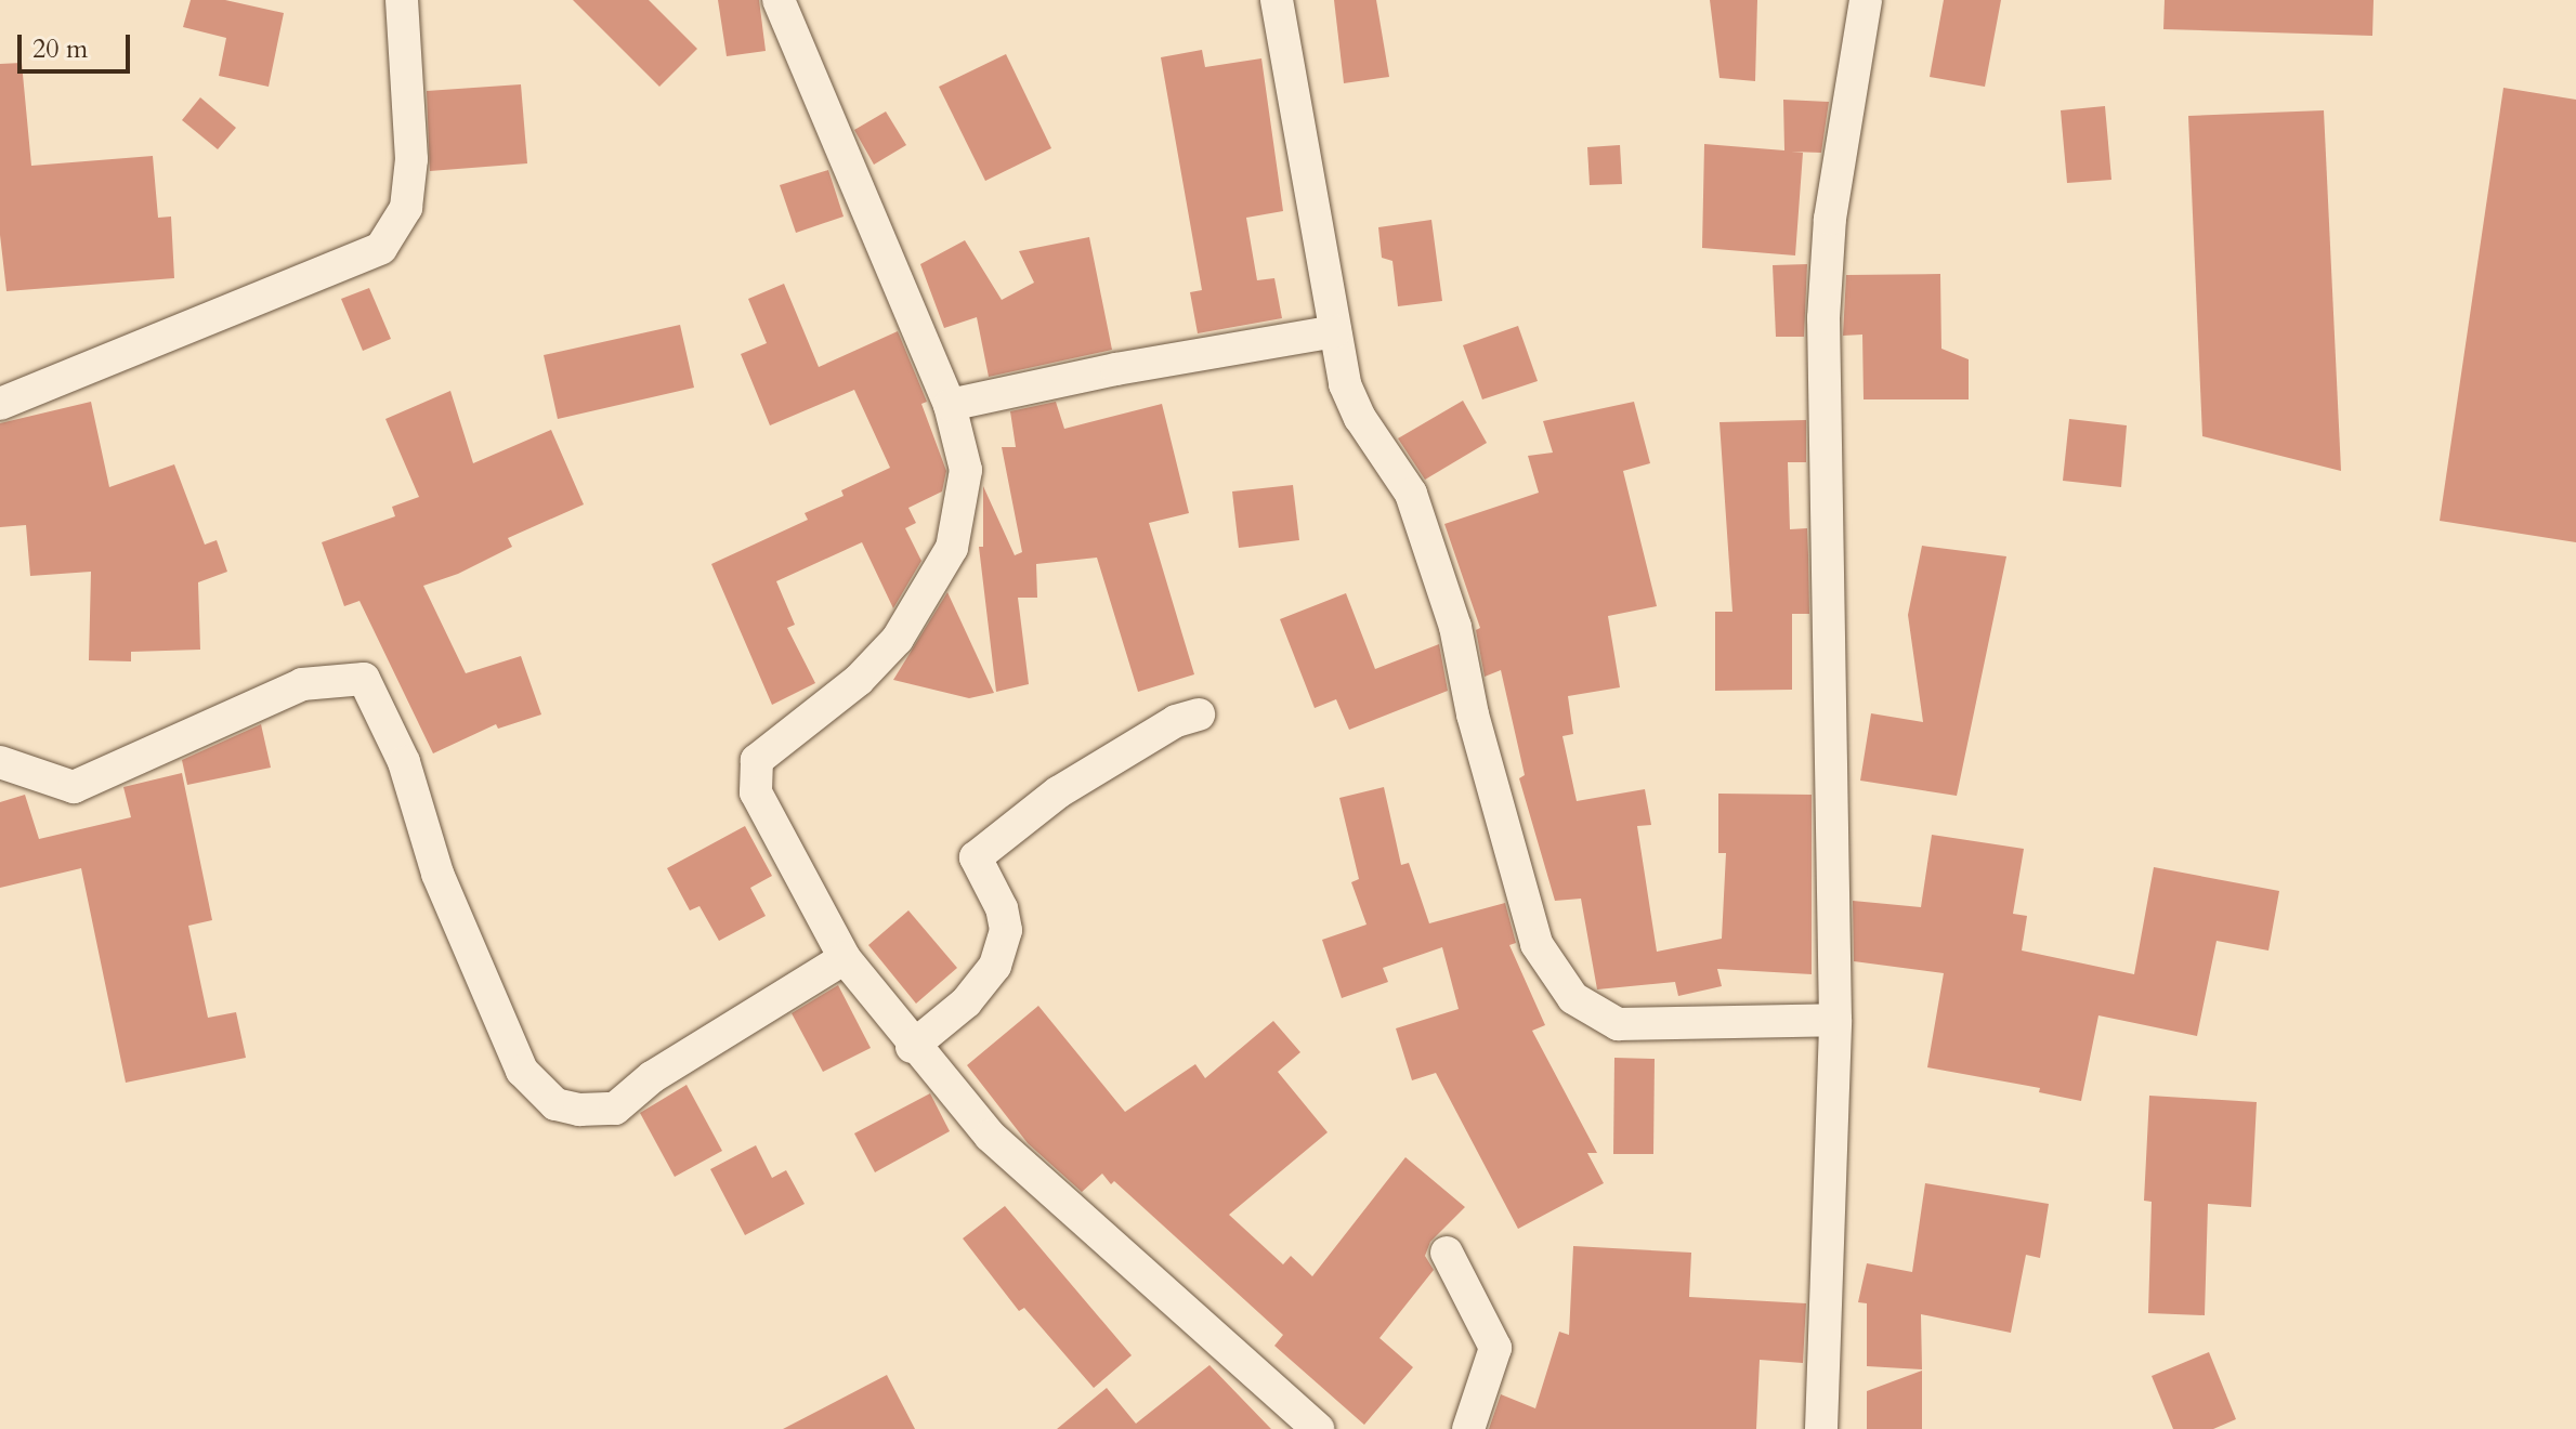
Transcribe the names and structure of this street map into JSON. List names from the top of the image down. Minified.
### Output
{"scale_bar":"20 m"}
